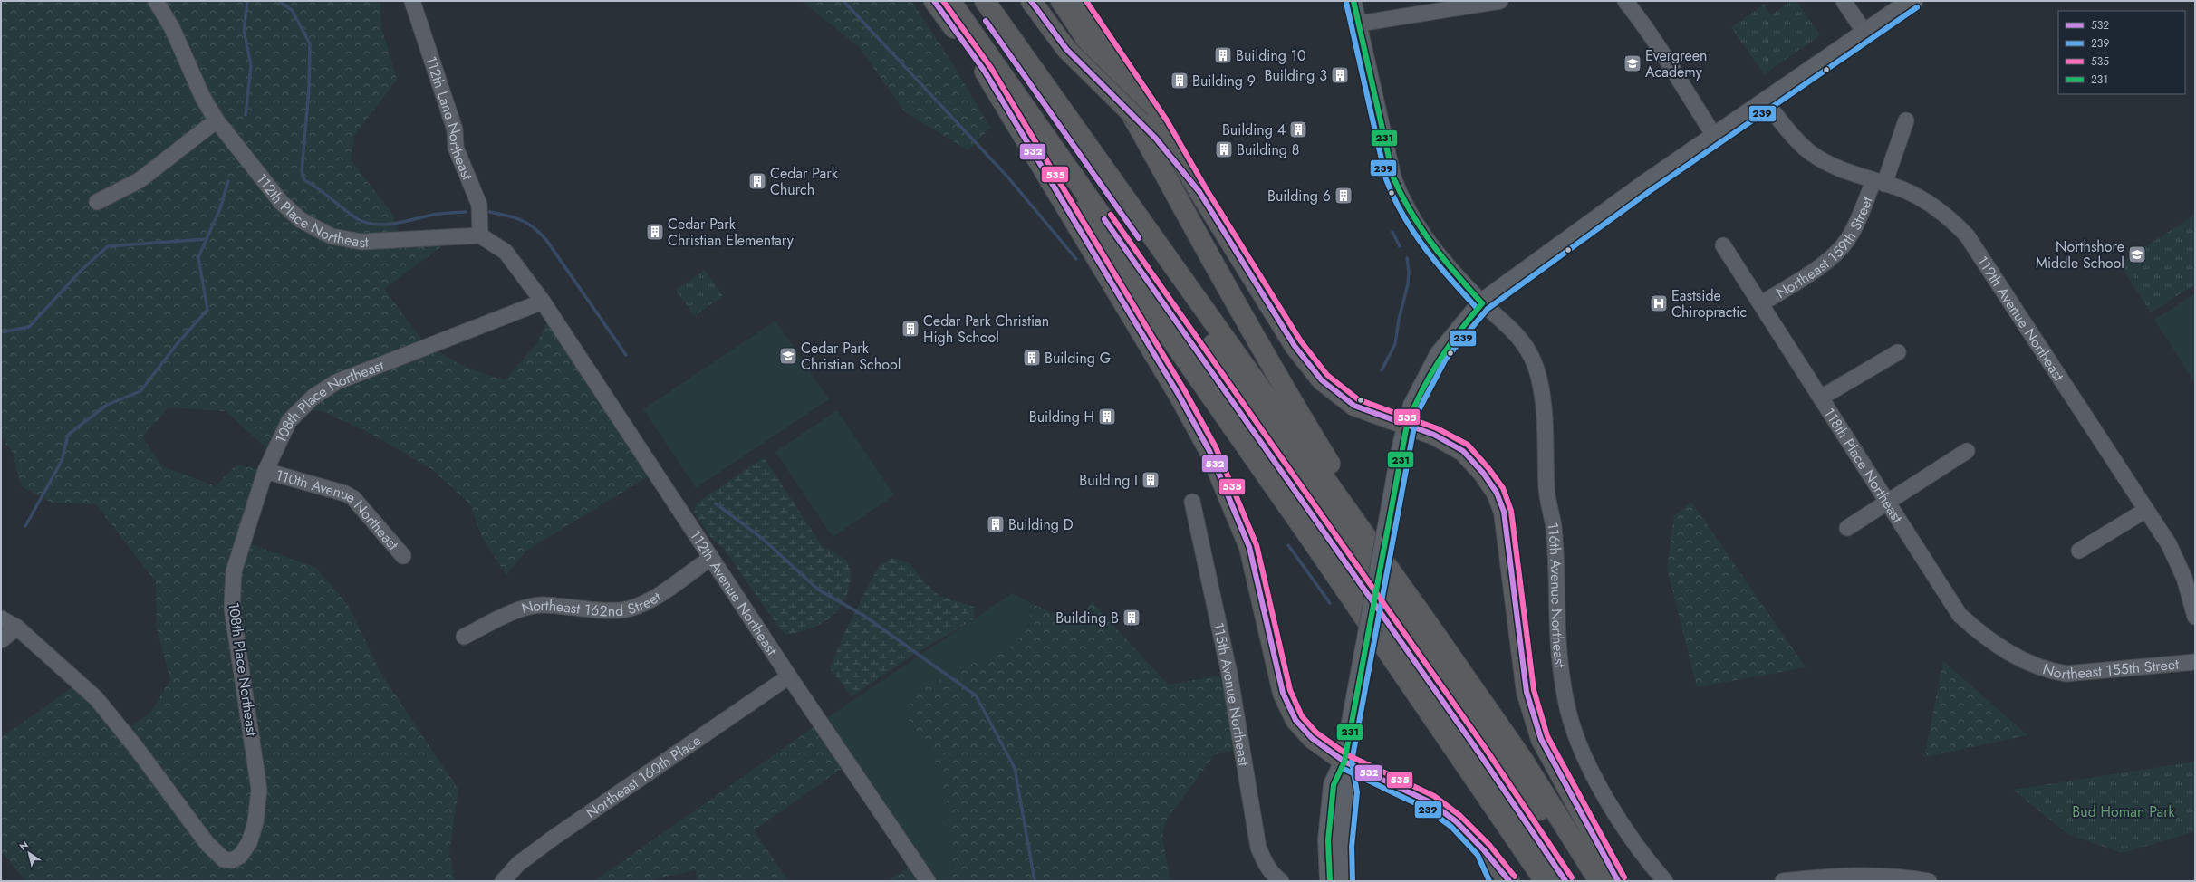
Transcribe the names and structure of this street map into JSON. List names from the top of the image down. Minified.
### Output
{"streets":{"street":["112th Lane Northeast","112th Place Northeast","Northeast 159th Street","119th Avenue Northeast","108th Place Northeast","118th Place Northeast","110th Avenue Northeast","112th Avenue Northeast","116th Avenue Northeast","Northeast 162nd Street","Northeast 155th Street","115th Avenue Northeast","Northeast 160th Place"]},"crossings":[["112th Lane Northeast","112th Place Northeast"],["Northeast 159th Street","119th Avenue Northeast"],["Northeast 159th Street","118th Place Northeast"],["108th Place Northeast","110th Avenue Northeast"],["108th Place Northeast","112th Avenue Northeast"],["118th Place Northeast","Northeast 155th Street"],["112th Avenue Northeast","Northeast 162nd Street"],["112th Avenue Northeast","Northeast 160th Place"]],"parks":["Bud Homan Park"],"places":{"building":["Building 10","Building 3","Building 9","Building 4","Building 8","Cedar Park Church","Building 6","Cedar Park Christian Elementary","Cedar Park Christian High School","Building G","Building H","Building I","Building D","Building B"],"school or university":["Evergreen Academy","Northshore Middle School","Cedar Park Christian School"],"hospital":["Eastside Chiropractic"]},"lines":["transit line 532","transit line 535","transit line 231","transit line 239"],"legend":["532","239","535","231"],"north":"top left"}
